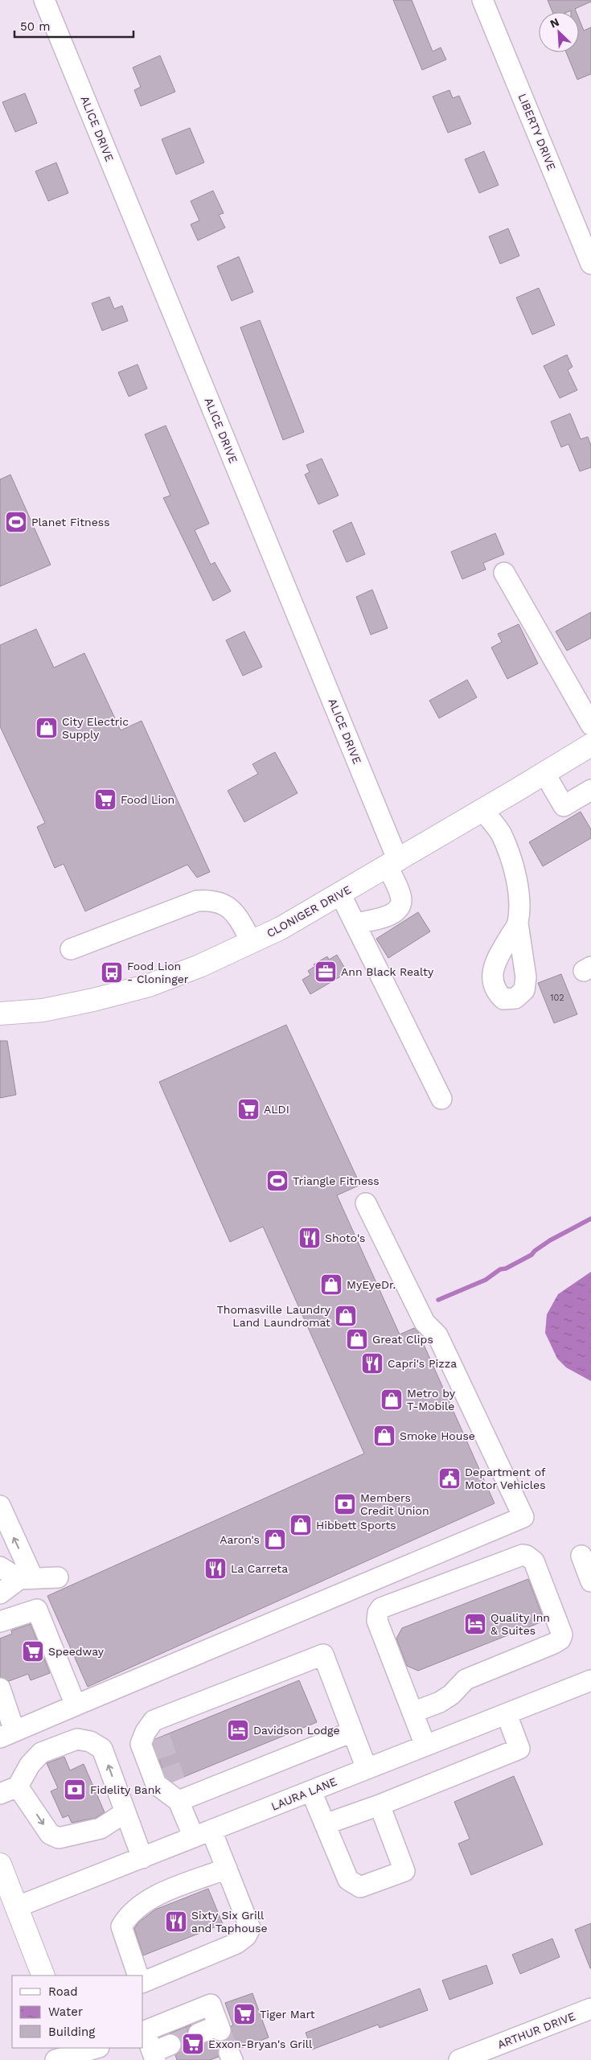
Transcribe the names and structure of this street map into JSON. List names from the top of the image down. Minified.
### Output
{"streets":{"main road":["CLONIGER DRIVE"],"street":["ALICE DRIVE","LIBERTY DRIVE","LAURA LANE","ARTHUR DRIVE"]},"crossings":[["ALICE DRIVE","CLONIGER DRIVE"]],"places":{"sports":["Planet Fitness","Triangle Fitness"],"shop":["City Electric Supply","MyEyeDr.","Thomasville Laundry Land Laundromat","Great Clips","Metro by T-Mobile","Smoke House","Hibbett Sports","Aaron's"],"supermarket":["Food Lion","ALDI","Speedway","Tiger Mart","Exxon-Bryan's Grill"],"office":["Ann Black Realty"],"bus stop":["Food Lion - Cloninger"],"restaurant":["Shoto's","Capri's Pizza","La Carreta","Sixty Six Grill and Taphouse"],"public building":["Department of Motor Vehicles"],"bank":["Members Credit Union","Fidelity Bank"],"hotel":["Quality Inn & Suites","Davidson Lodge"]},"house_numbers":["102"],"legend":["Road","Water","Building"],"scale_bar":"50 m","north":"top left"}
